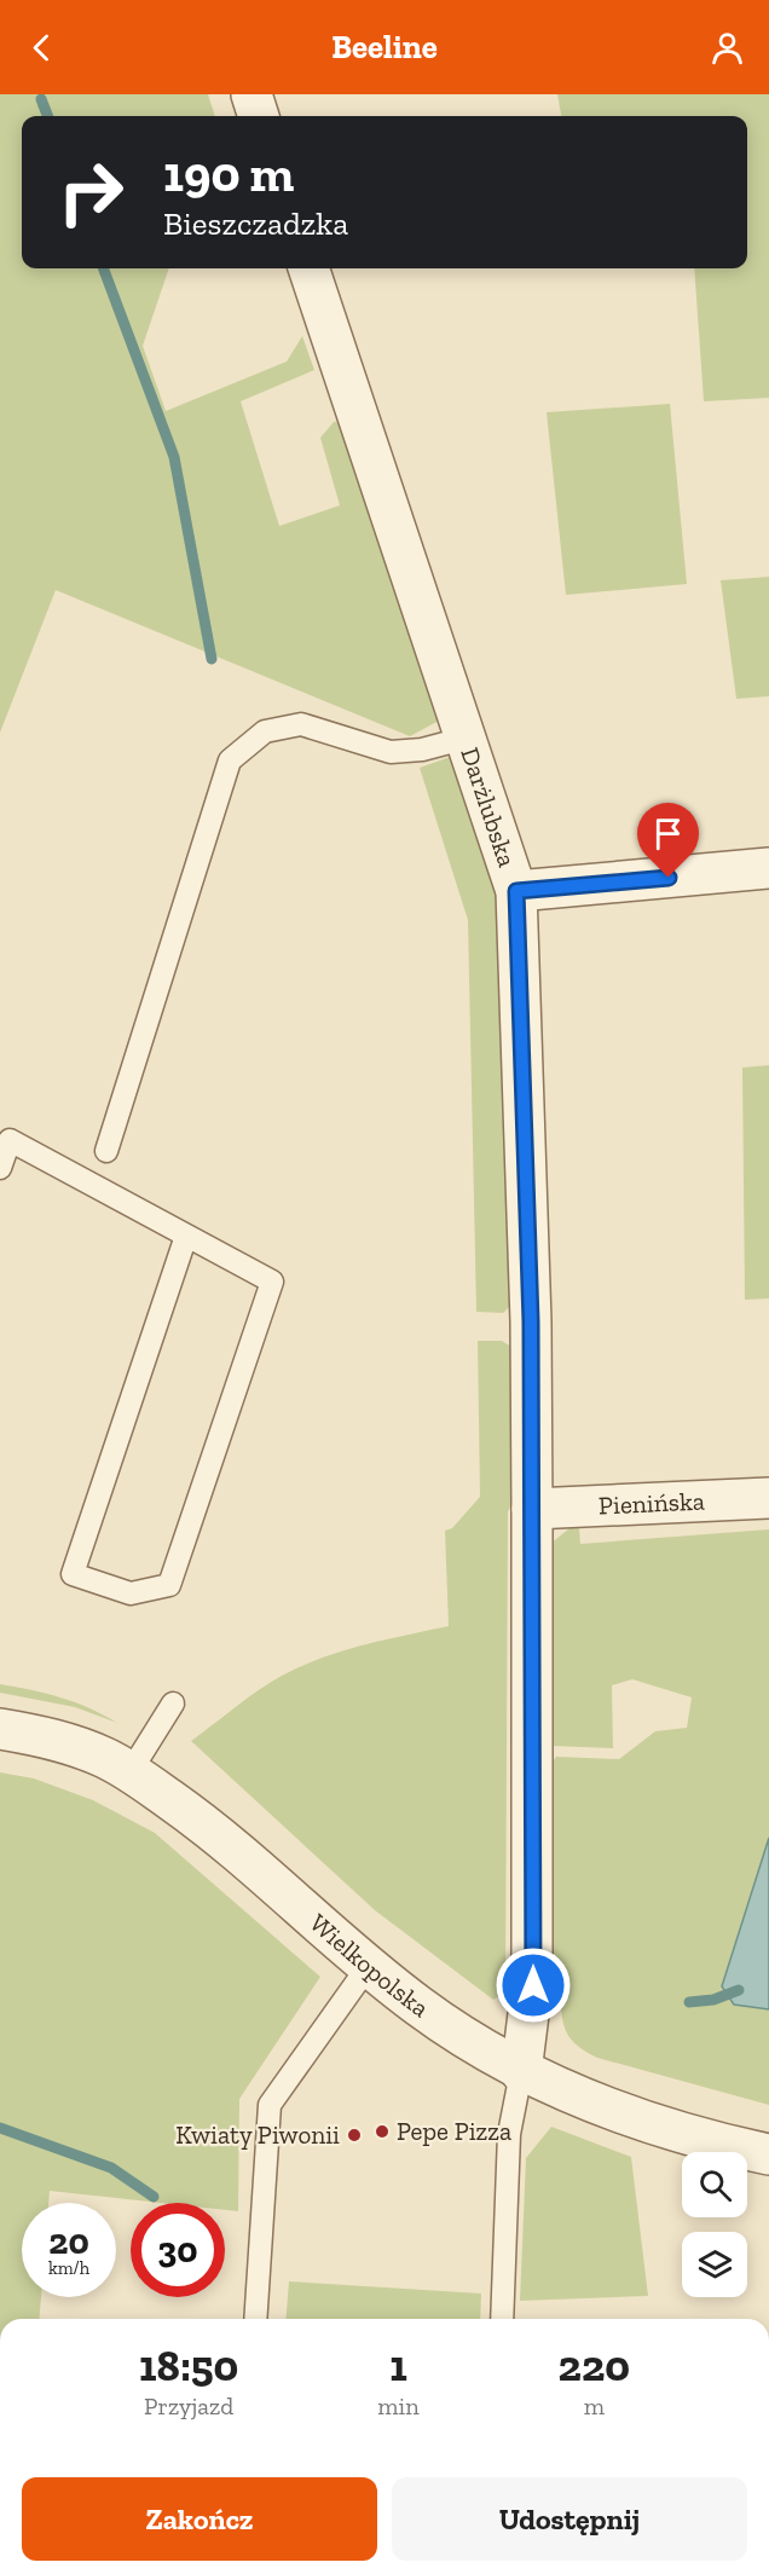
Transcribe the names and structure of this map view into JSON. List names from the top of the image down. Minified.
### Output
{"streets":{"street":["Darżlubska","Pienińska","Wielkopolska"]},"crossings":[["Darżlubska","Pienińska"],["Darżlubska","Wielkopolska"]],"places":["Pepe Pizza","Kwiaty Piwonii"],"page":{"header":"Beeline","turn":["190 m","Bieszczadzka"],"speed":"20 km/h","limit":"30","eta":["18:50","Przyjazd","1","min","220","m"],"buttons":["Zakończ","Udostępnij"]}}
